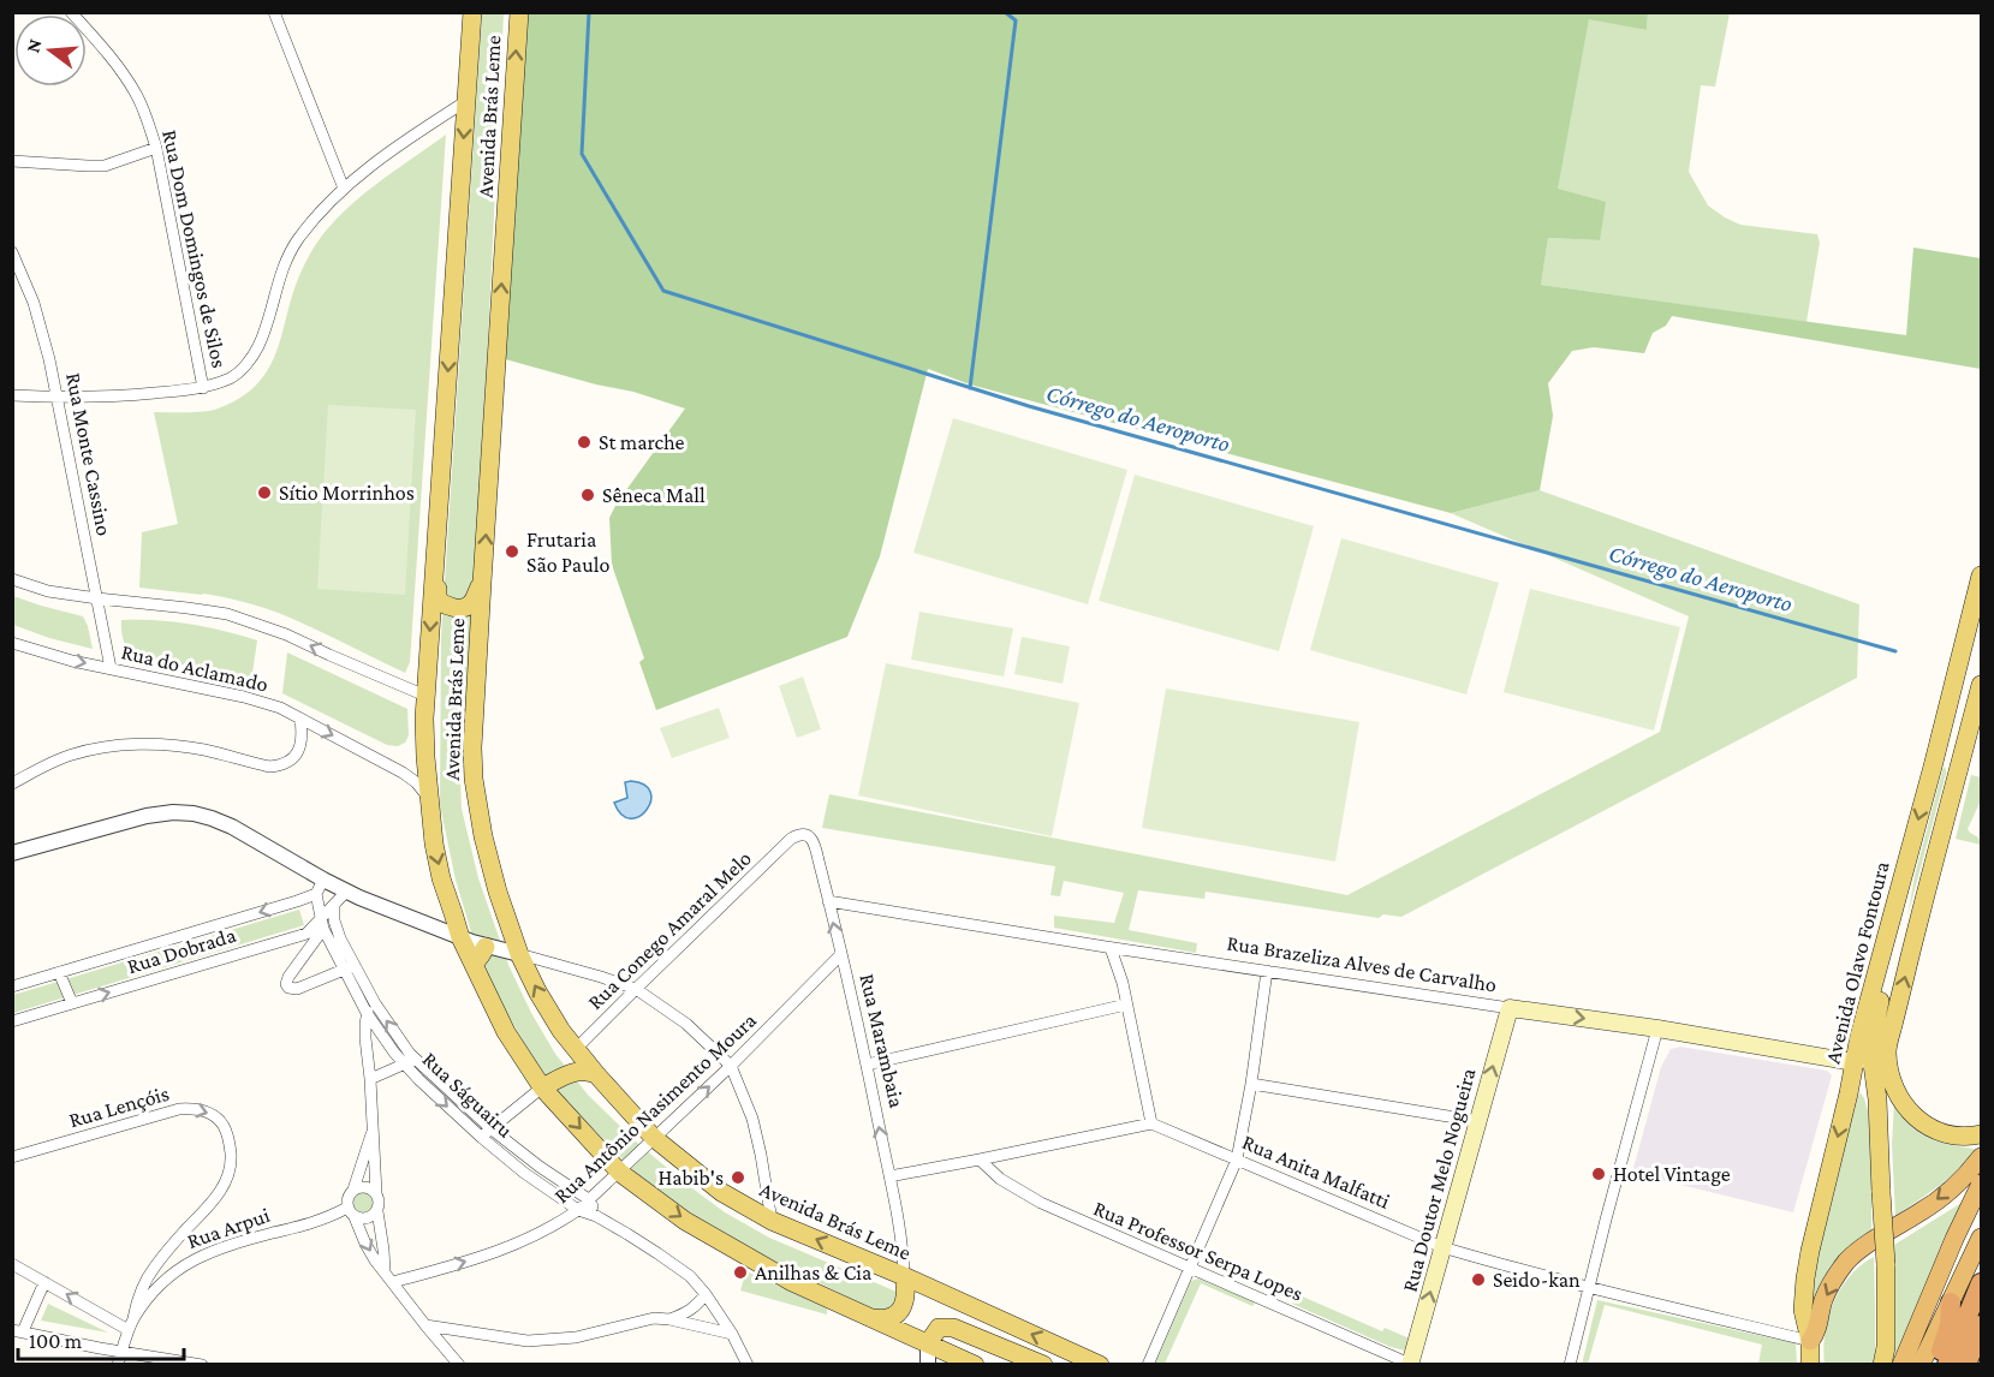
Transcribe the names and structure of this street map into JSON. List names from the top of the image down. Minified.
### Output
{"streets":{"main road":["Avenida Brás Leme","Avenida Olavo Fontoura","Rua Brazeliza Alves de Carvalho","Rua Doutor Melo Nogueira"],"street":["Rua Dom Domingos de Silos","Rua Monte Cassino","Rua do Aclamado","Rua Conego Amaral Melo","Rua Dobrada","Rua Marambaia","Rua Ságuairu","Rua Lençóis","Rua Antônio Nasimento Moura","Rua Anita Malfatti","Rua Arpui","Rua Professor Serpa Lopes"]},"crossings":[["Avenida Brás Leme","Rua do Aclamado"],["Avenida Brás Leme","Rua Conego Amaral Melo"],["Avenida Brás Leme","Rua Marambaia"],["Avenida Brás Leme","Rua Antônio Nasimento Moura"],["Rua Monte Cassino","Rua do Aclamado"],["Rua Conego Amaral Melo","Rua Marambaia"],["Rua Dobrada","Rua Ságuairu"],["Avenida Olavo Fontoura","Rua Brazeliza Alves de Carvalho"],["Avenida Olavo Fontoura","Rua Anita Malfatti"],["Rua Brazeliza Alves de Carvalho","Rua Marambaia"],["Rua Brazeliza Alves de Carvalho","Rua Doutor Melo Nogueira"],["Rua Marambaia","Rua Antônio Nasimento Moura"],["Rua Ságuairu","Rua Antônio Nasimento Moura"],["Rua Lençóis","Rua Arpui"],["Rua Anita Malfatti","Rua Doutor Melo Nogueira"],["Rua Doutor Melo Nogueira","Rua Professor Serpa Lopes"]],"one_way":["Rua Marambaia","Rua Antônio Nasimento Moura","Rua Doutor Melo Nogueira"],"water":["Córrego do Aeroporto"],"places":["St marche","Sítio Morrinhos","Sêneca Mall","Frutaria São Paulo","Hotel Vintage","Habib's","Anilhas & Cia","Seido-kan"],"scale_bar":"100 m","north":"left"}
